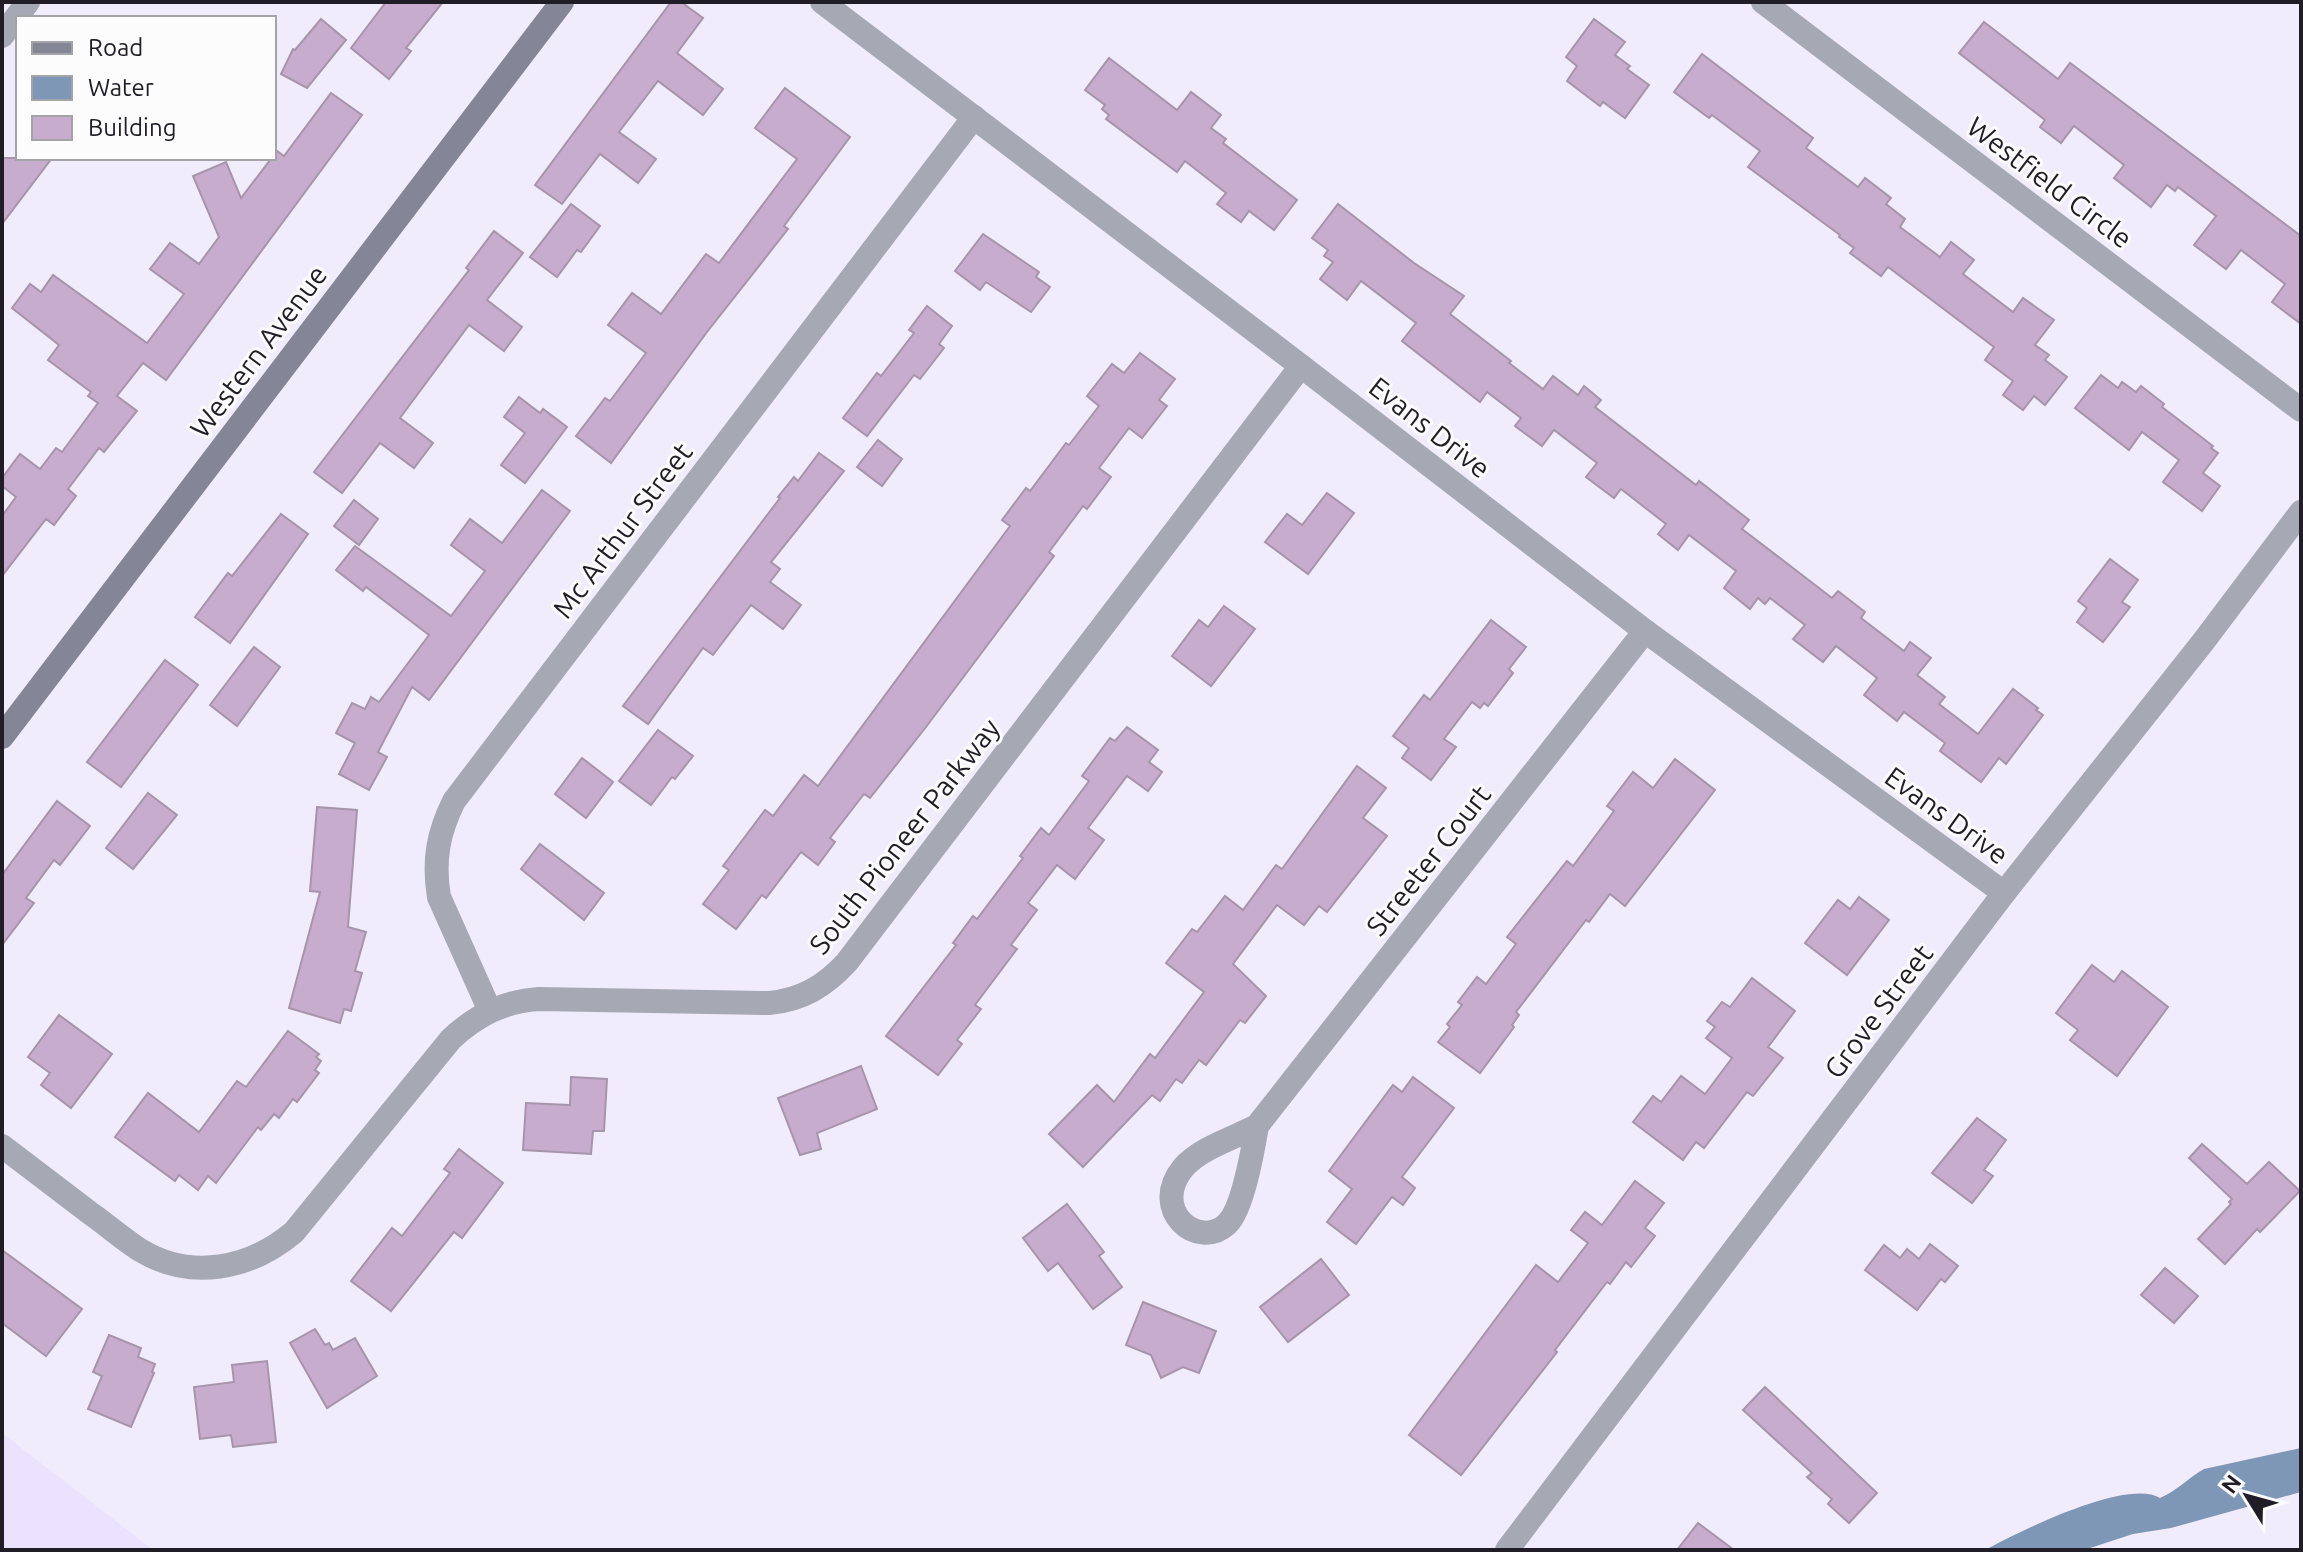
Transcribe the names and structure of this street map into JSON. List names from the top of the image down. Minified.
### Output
{"streets":{"street":["Westfield Circle","Western Avenue","Evans Drive","Mc Arthur Street","South Pioneer Parkway","Streeter Court","Grove Street"]},"crossings":[["Evans Drive","Mc Arthur Street"],["Evans Drive","South Pioneer Parkway"],["Evans Drive","Streeter Court"],["Evans Drive","Grove Street"],["Mc Arthur Street","South Pioneer Parkway"]],"legend":["Road","Water","Building"],"north":"top left"}
